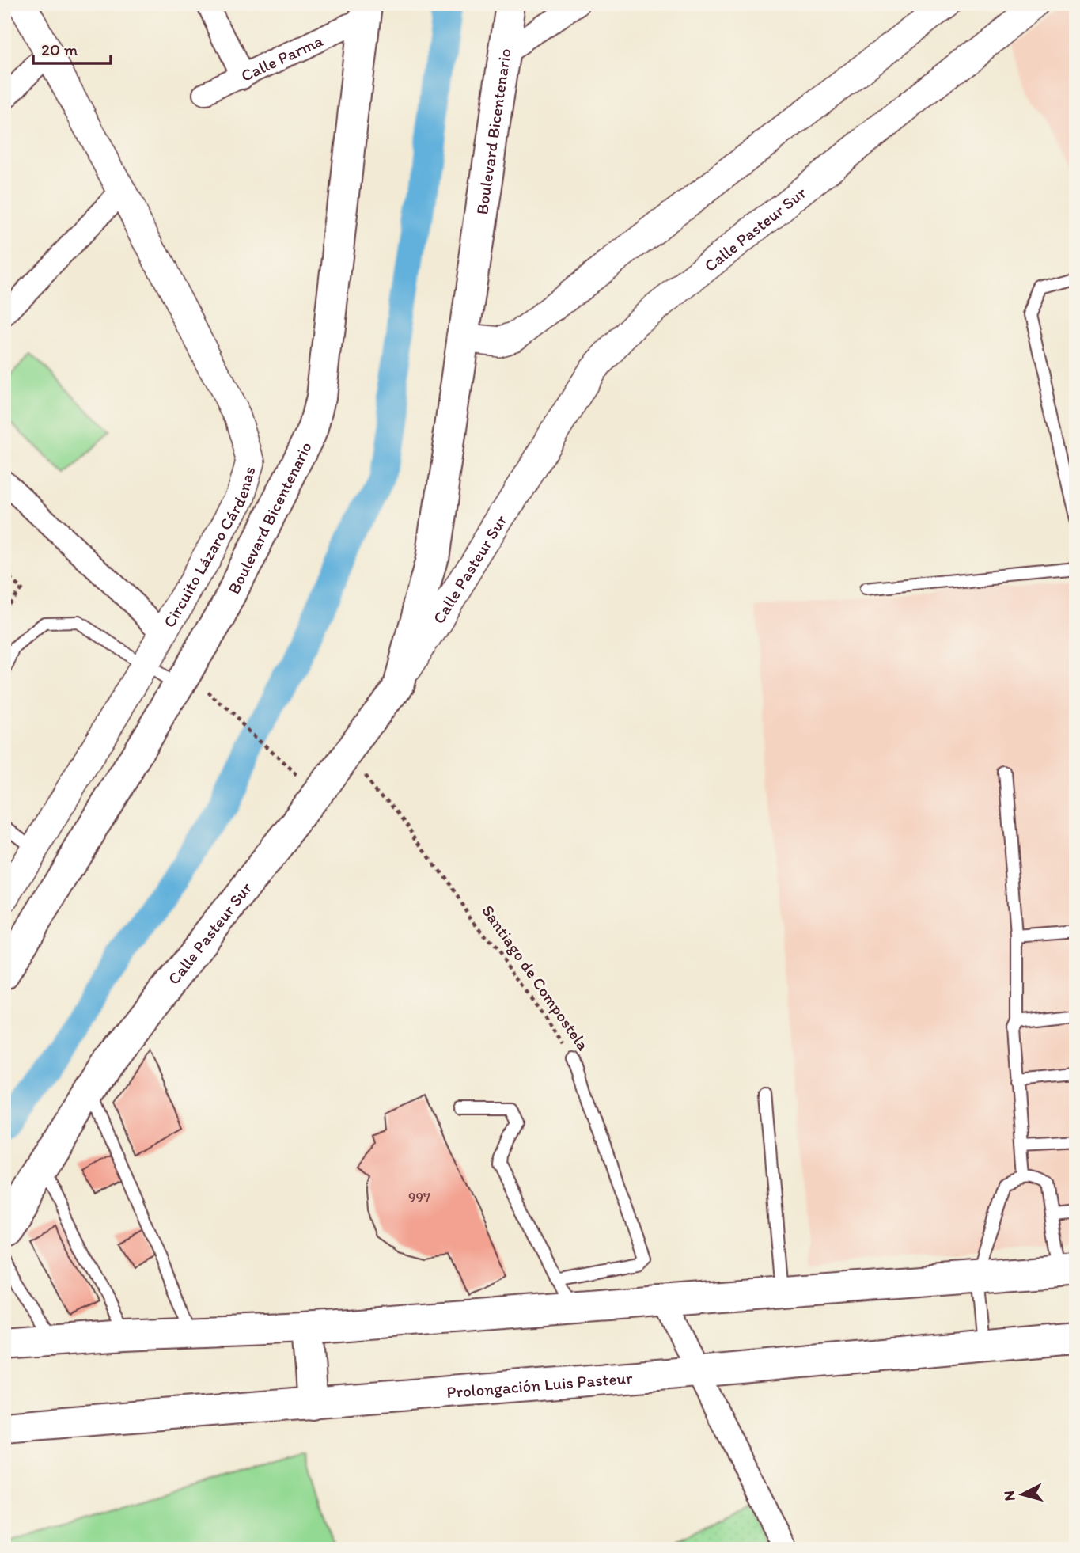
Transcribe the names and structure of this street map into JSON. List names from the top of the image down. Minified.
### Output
{"streets":{"main road":["Boulevard Bicentenario","Calle Pasteur Sur","Prolongación Luis Pasteur"],"street":["Calle Parma","Circuito Lázaro Cárdenas"],"lane":["Santiago de Compostela"]},"crossings":[["Calle Parma","Boulevard Bicentenario"],["Boulevard Bicentenario","Calle Pasteur Sur"],["Calle Pasteur Sur","Santiago de Compostela"]],"house_numbers":["997"],"scale_bar":"20 m","north":"left"}
